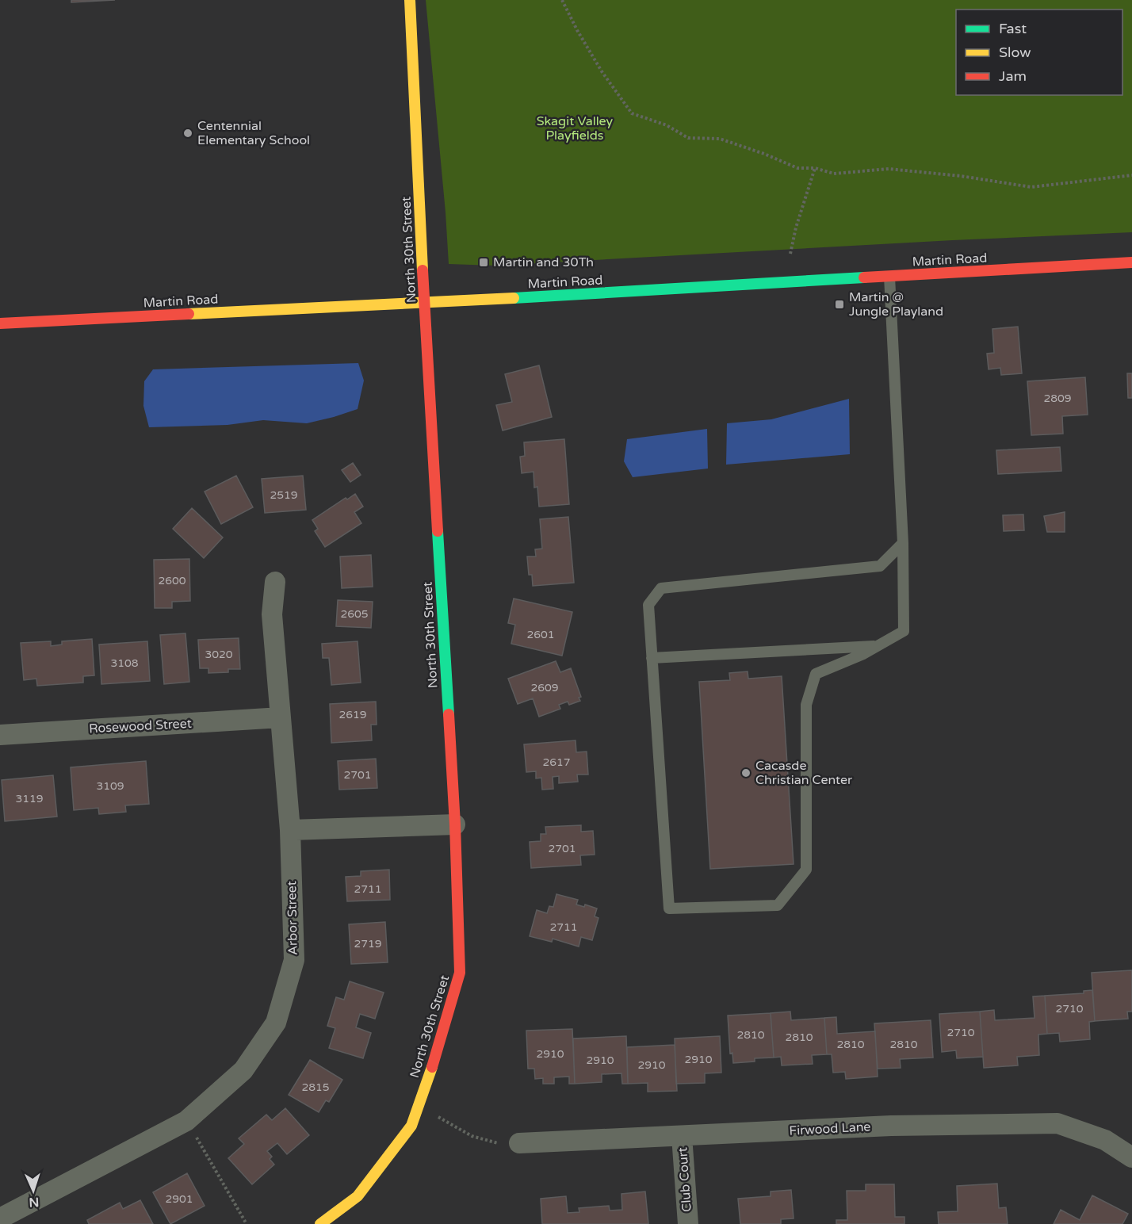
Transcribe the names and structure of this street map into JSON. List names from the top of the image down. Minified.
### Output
{"streets":{"street":["North 30th Street","Martin Road","Rosewood Street","Arbor Street","Firwood Lane","Club Court"]},"crossings":[["North 30th Street","Martin Road"],["Rosewood Street","Arbor Street"],["Firwood Lane","Club Court"]],"parks":["Skagit Valley Playfields"],"places":{"other":["Centennial Elementary School","Cacasde Christian Center"],"transit":["Martin and 30Th","Martin @ Jungle Playland"]},"house_numbers":["2809","2519","2600","2605","2601","3020","3108","2609","2619","2617","2701","3109","3119","2701","2711","2711","2719","2710","2710","2810","2810","2810","2810","2910","2910","2910","2910","2815","2901"],"legend":["Fast","Slow","Jam"],"north":"bottom"}
